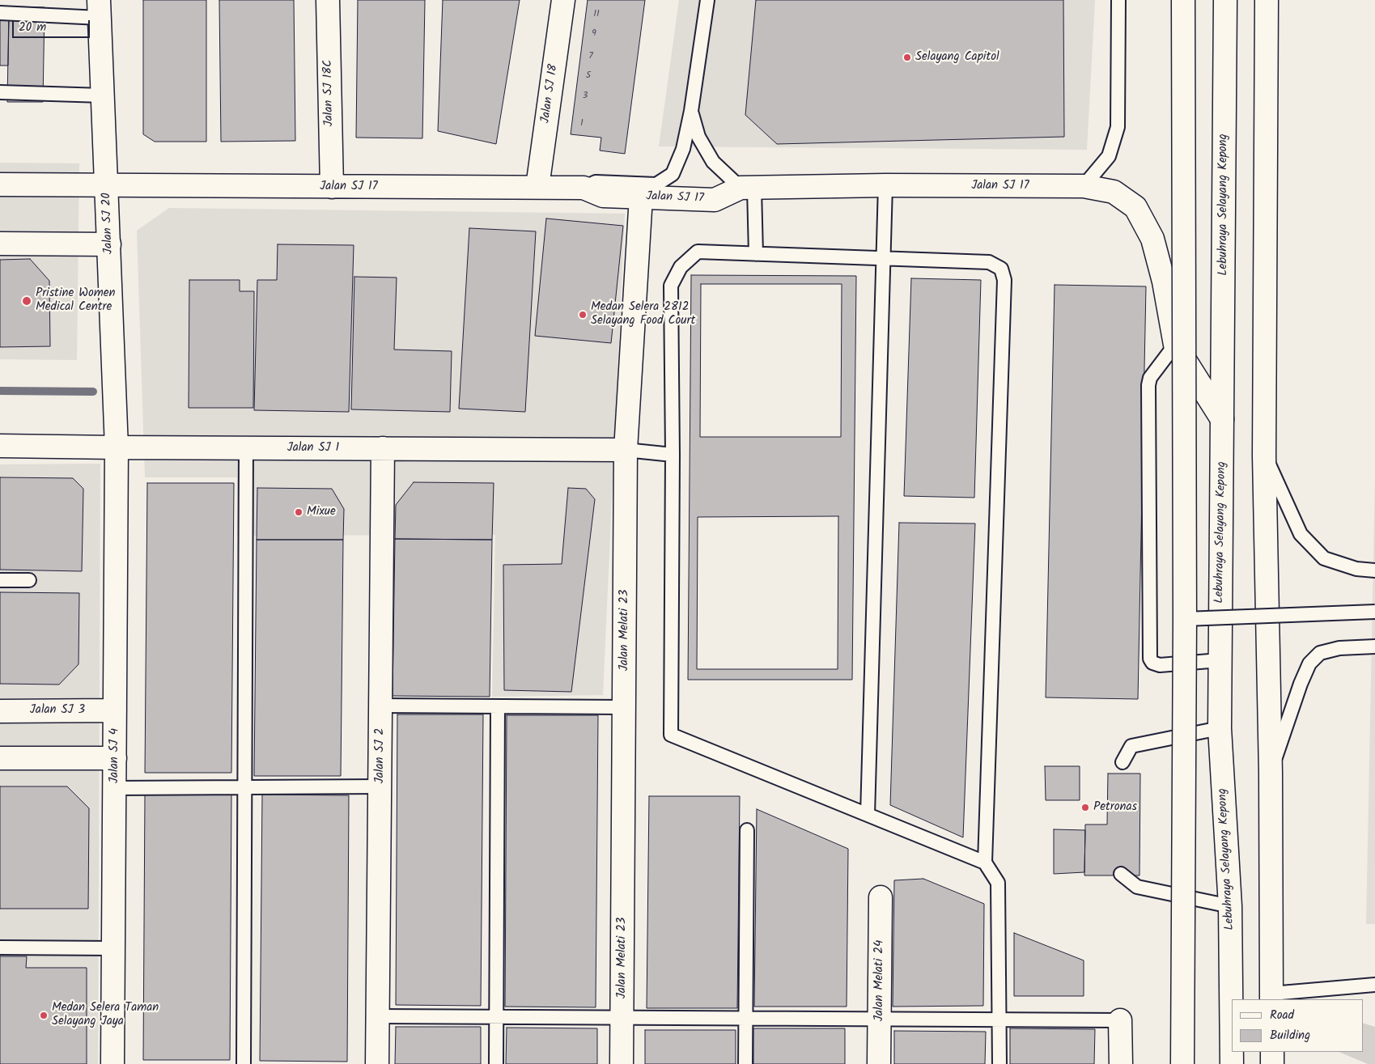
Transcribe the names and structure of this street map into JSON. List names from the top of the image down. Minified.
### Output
{"streets":{"street":["Jalan SJ 18C","Jalan SJ 18","Jalan SJ 17","Lebuhraya Selayang Kepong","Jalan SJ 20","Jalan SJ 1","Jalan Melati 23","Jalan SJ 3","Jalan SJ 4","Jalan SJ 2","Jalan Melati 24"]},"crossings":[["Jalan SJ 18C","Jalan SJ 17"],["Jalan SJ 18","Jalan SJ 17"],["Jalan SJ 17","Lebuhraya Selayang Kepong"],["Jalan SJ 17","Jalan SJ 20"],["Jalan SJ 17","Jalan Melati 23"],["Jalan SJ 20","Jalan SJ 1"],["Jalan SJ 20","Jalan SJ 4"],["Jalan SJ 1","Jalan Melati 23"],["Jalan SJ 1","Jalan SJ 4"],["Jalan SJ 1","Jalan SJ 2"],["Jalan SJ 3","Jalan SJ 4"]],"places":["Selayang Capitol","Pristine Women Medical Centre","Medan Selera 2812 Selayang Food Court","Mixue","Petronas","Medan Selera Taman Selayang Jaya"],"house_numbers":["11","9","7","5","3","1"],"legend":["Road","Building"],"scale_bar":"20 m"}
